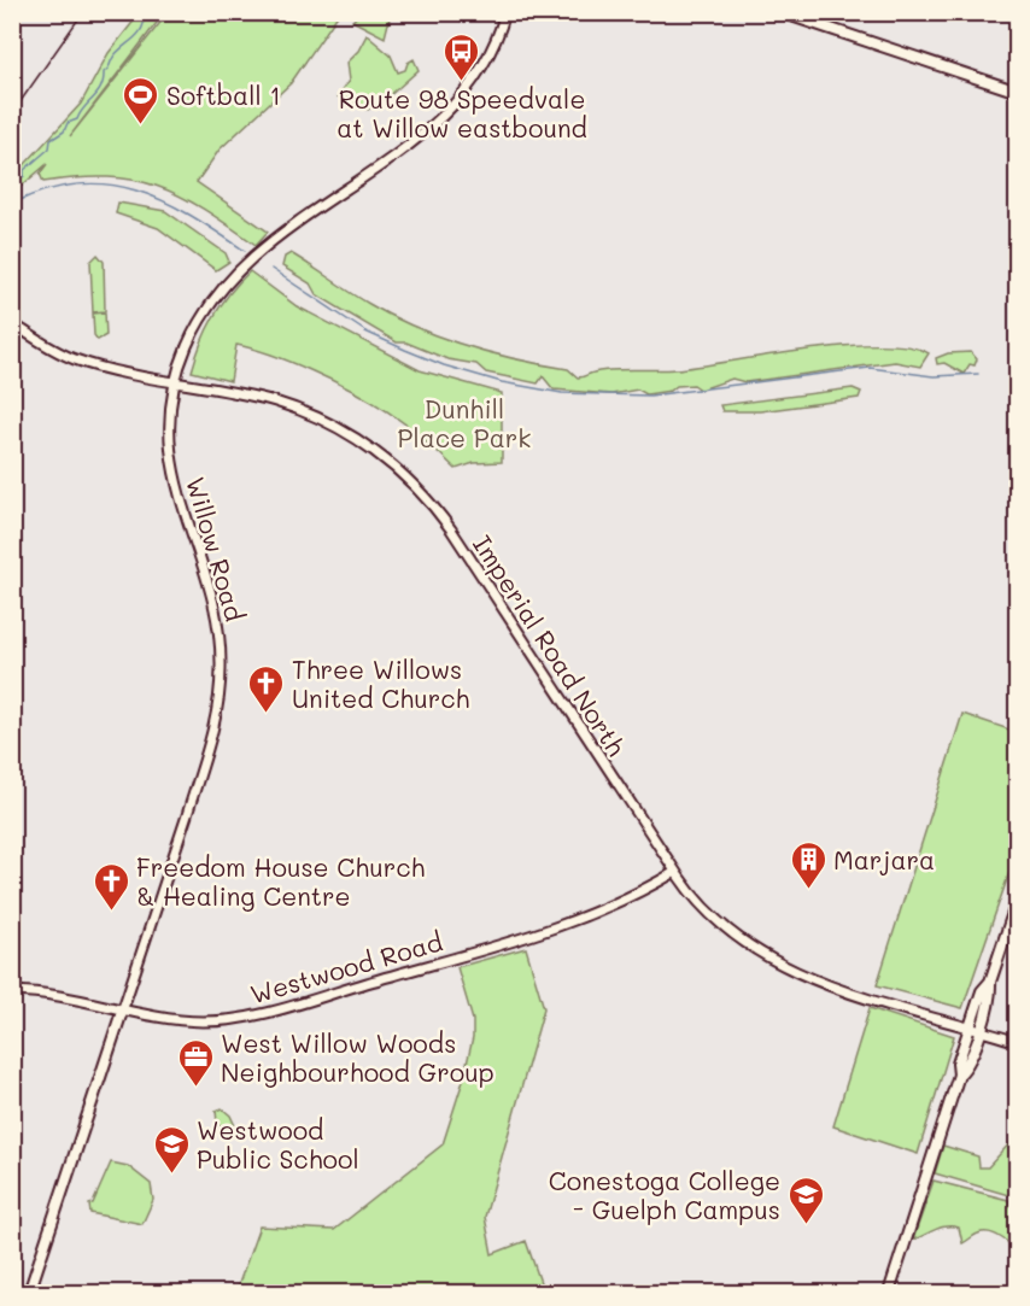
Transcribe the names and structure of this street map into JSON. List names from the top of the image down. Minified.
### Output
{"streets":{"main road":["Willow Road"],"street":["Imperial Road North","Westwood Road"]},"crossings":[["Willow Road","Imperial Road North"],["Willow Road","Westwood Road"],["Imperial Road North","Westwood Road"]],"parks":["Dunhill Place Park"],"places":{"bus stop":["Route 98 Speedvale at Willow eastbound"],"sports":["Softball 1"],"church":["Three Willows United Church","Freedom House Church & Healing Centre"],"building":["Marjara"],"office":["West Willow Woods Neighbourhood Group"],"school or university":["Westwood Public School","Conestoga College - Guelph Campus"]}}
